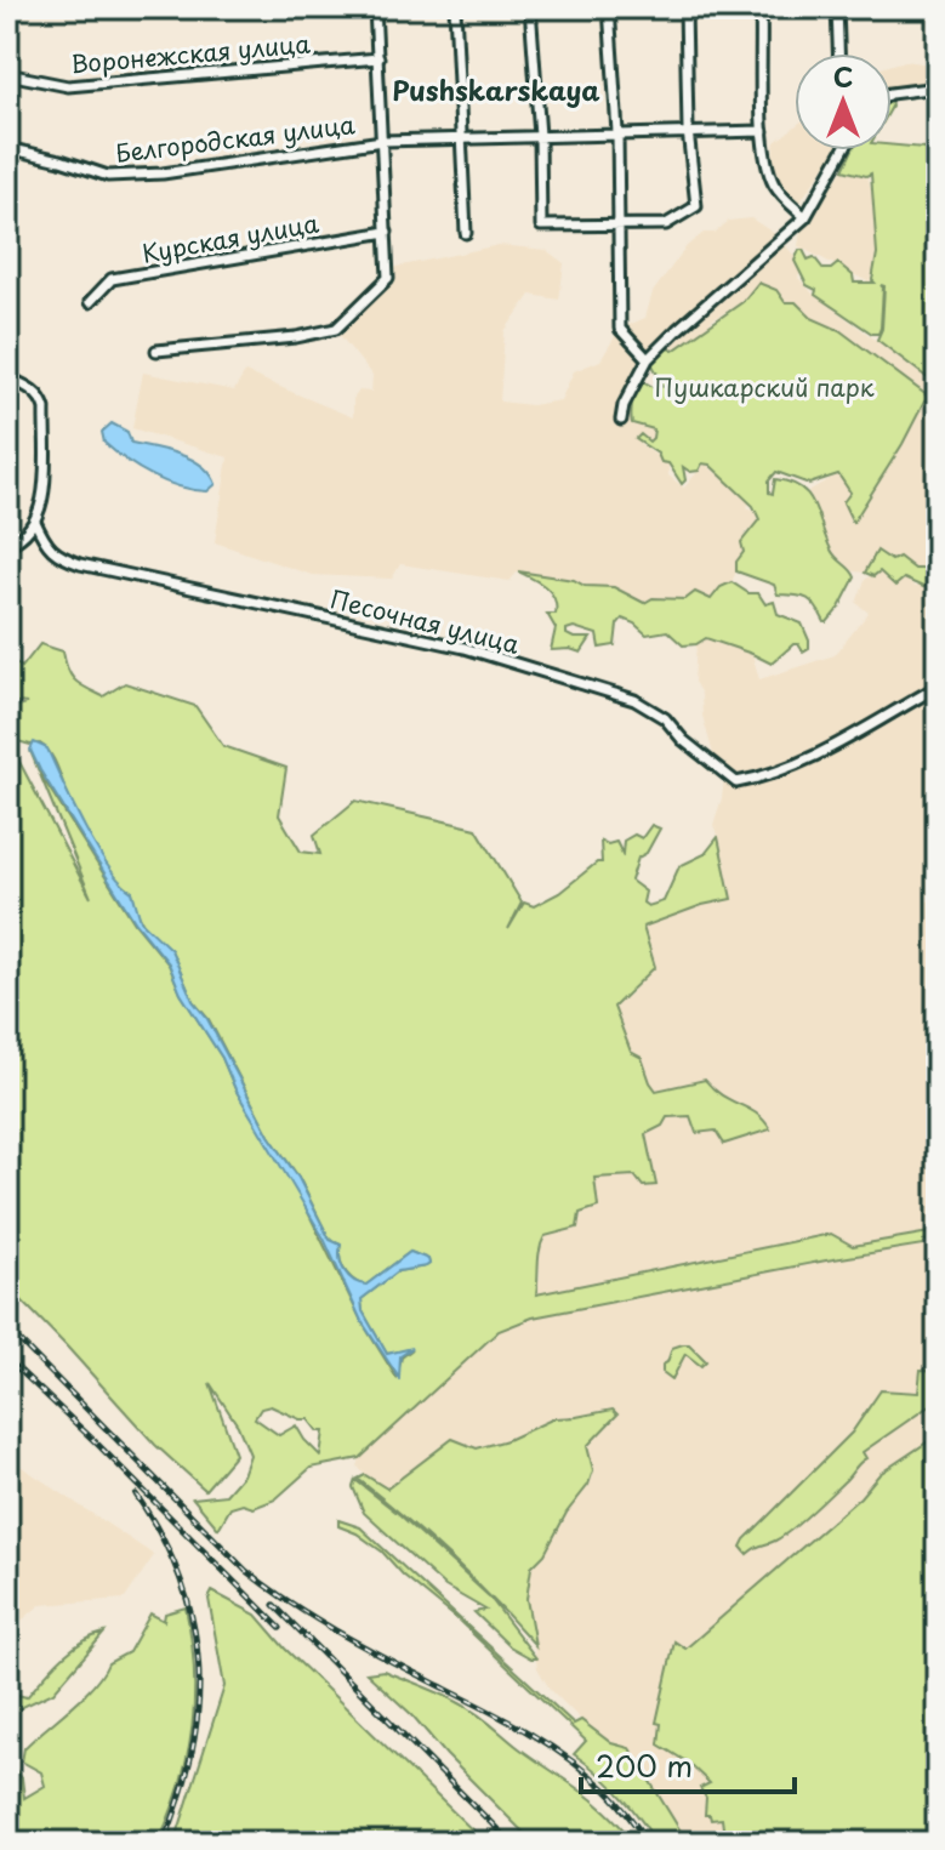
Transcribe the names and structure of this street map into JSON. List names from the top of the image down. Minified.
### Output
{"streets":{"street":["Воронежская улица","Белгородская улица","Курская улица","Песочная улица"]},"districts":["Pushskarskaya"],"parks":["Пушкарский парк"],"scale_bar":"200 m","north":"top"}
